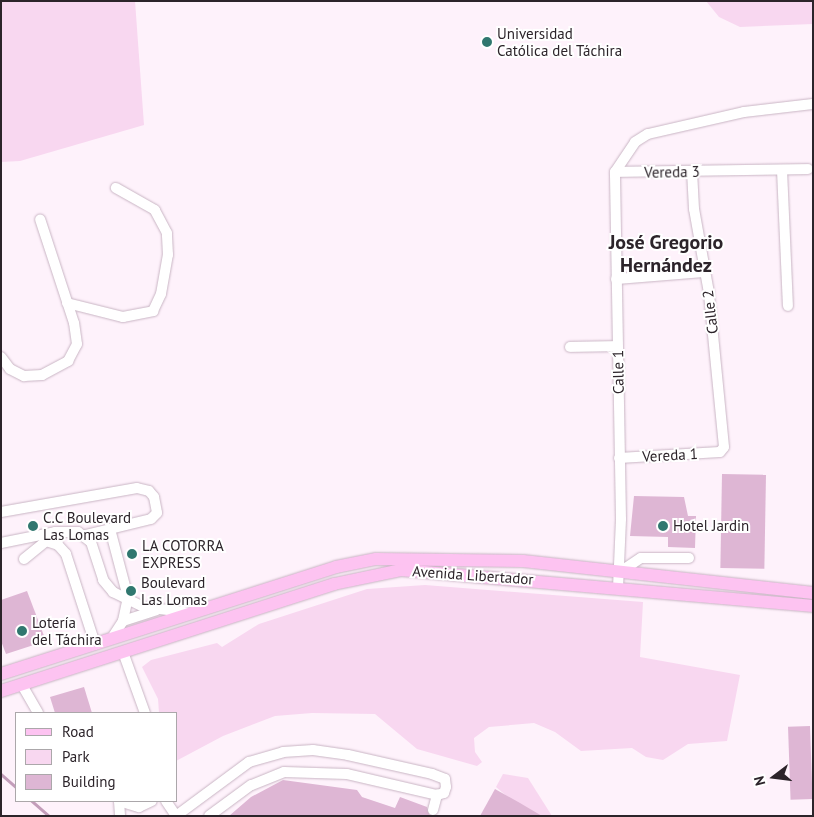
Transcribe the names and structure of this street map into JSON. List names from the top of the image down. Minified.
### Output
{"streets":{"main road":["Avenida Libertador"],"street":["Vereda 3","Calle 2","Calle 1","Vereda 1"]},"crossings":[["Vereda 3","Calle 2"],["Vereda 3","Calle 1"],["Calle 2","Vereda 1"],["Calle 1","Vereda 1"],["Calle 1","Avenida Libertador"]],"districts":["José Gregorio Hernández"],"places":["Universidad Católica del Táchira","C.C Boulevard Las Lomas","Hotel Jardin","LA COTORRA EXPRESS","Boulevard Las Lomas","Lotería del Táchira"],"legend":["Road","Park","Building"],"north":"left"}
